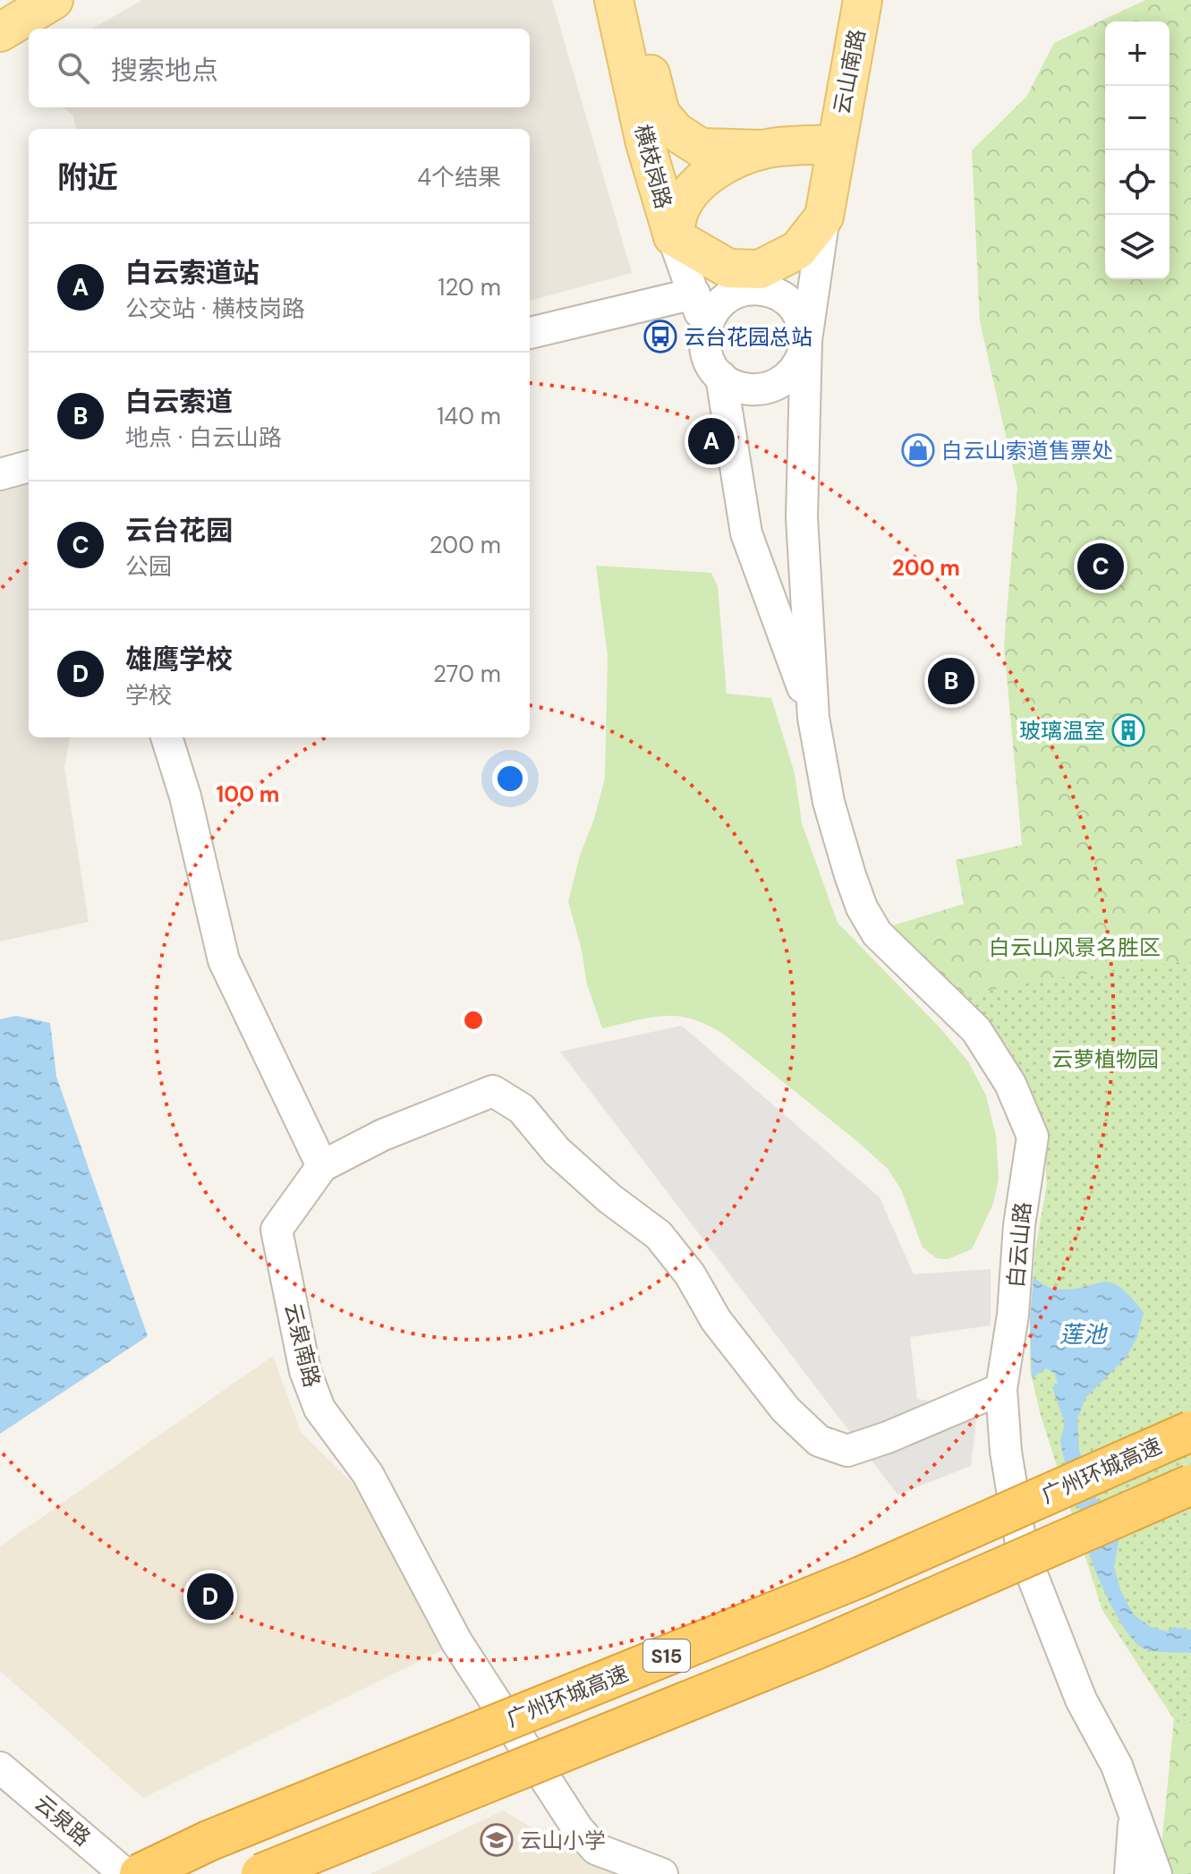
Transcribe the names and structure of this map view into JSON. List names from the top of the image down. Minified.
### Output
{"streets":{"highway":["广州环城高速","S15"],"main road":["云山南路","横枝岗路"],"street":["白云山路","云泉南路","云泉路"]},"water":["莲池"],"parks":["白云山风景名胜区","云萝植物园"],"places":{"bus stop":["云台花园总站"],"shop":["白云山索道售票处"],"building":["玻璃温室"],"school or university":["云山小学"]},"page":{"map_buttons":["+","−"],"search":"搜索地点","heading":["附近","4个结果"],"list":[{"mark":"A","name":"白云索道站","note":"公交站 · 横枝岗路","value":"120 m"},{"mark":"B","name":"白云索道","note":"地点 · 白云山路","value":"140 m"},{"mark":"C","name":"云台花园","note":"公园","value":"200 m"},{"mark":"D","name":"雄鹰学校","note":"学校","value":"270 m"}],"pins":["A","C","B","D"]},"rings":["200 m","100 m"]}
